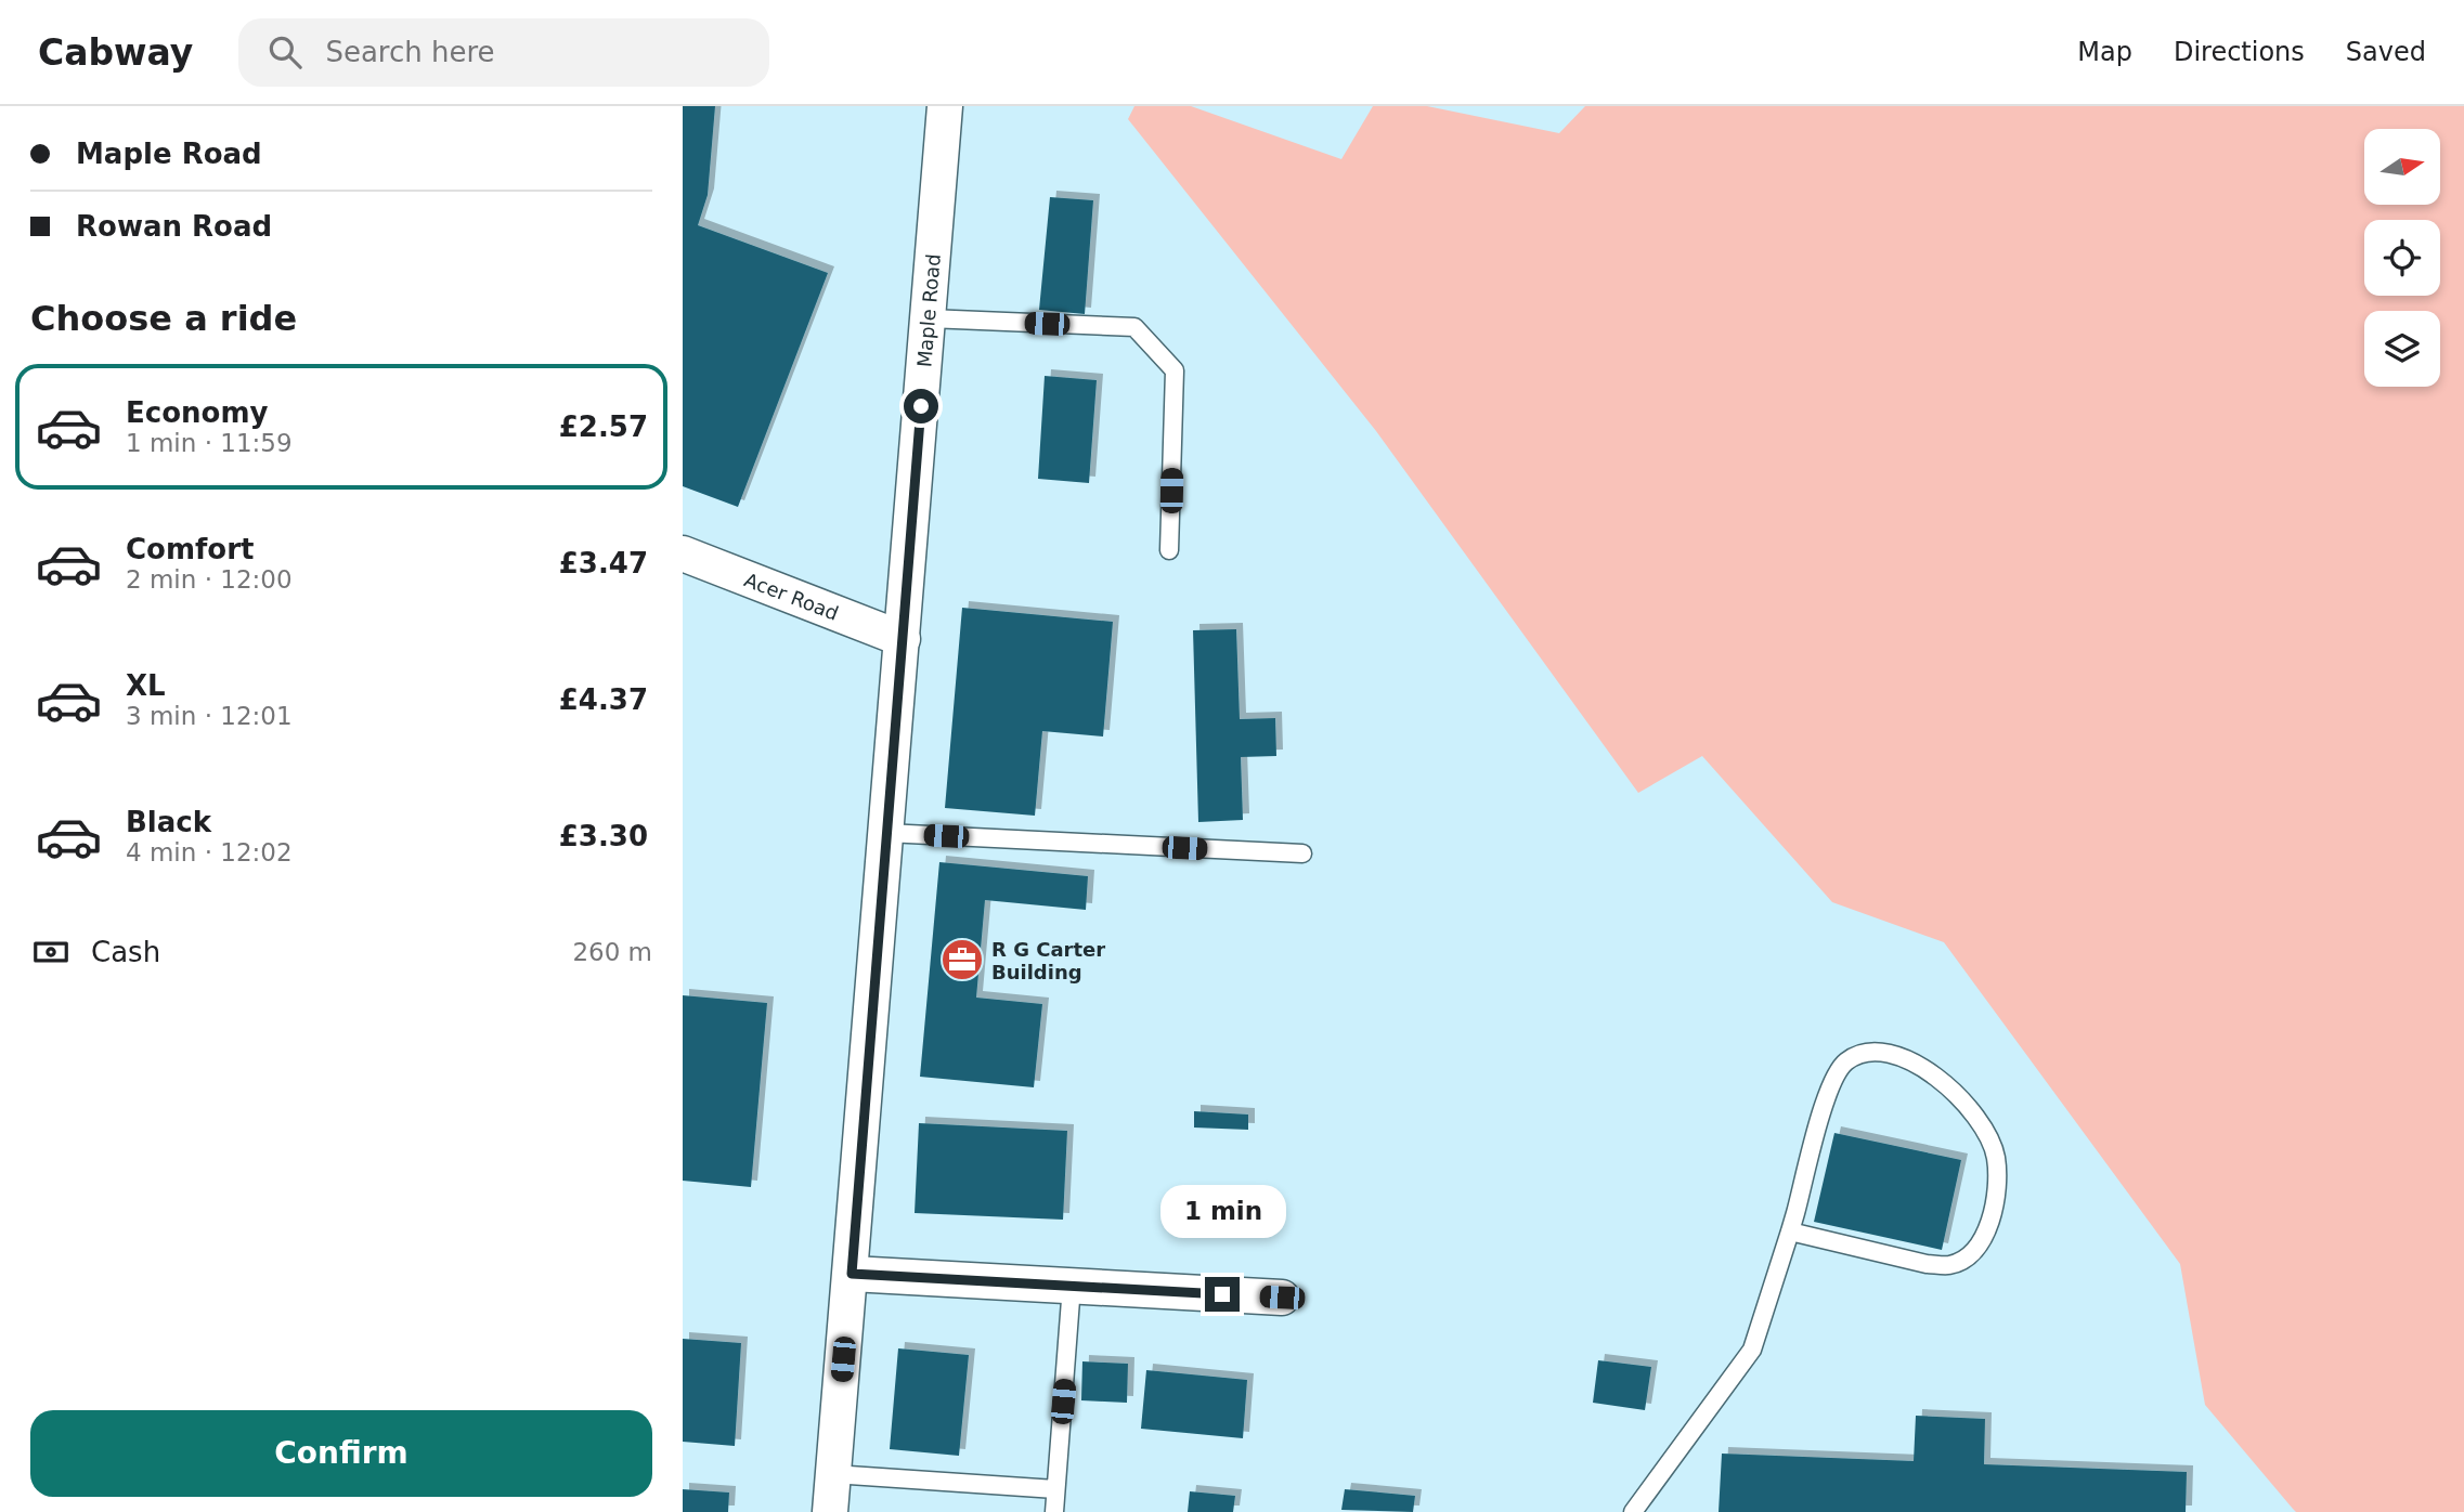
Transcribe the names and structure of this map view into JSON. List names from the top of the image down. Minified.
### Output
{"streets":{"street":["Maple Road","Acer Road"]},"crossings":[["Maple Road","Acer Road"]],"places":{"office":["R G Carter Building"]},"north":"right","page":{"header":"Cabway","search":"Search here","nav":["Map","Directions","Saved"],"banner":["Maple Road","Rowan Road"],"heading":"Choose a ride","list":[{"name":"Economy","note":"1 min · 11:59","value":"£2.57"},{"name":"Comfort","note":"2 min · 12:00","value":"£3.47"},{"name":"XL","note":"3 min · 12:01","value":"£4.37"},{"name":"Black","note":"4 min · 12:02","value":"£3.30"}],"pay":["Cash","260 m"],"bubble":"1 min","buttons":"Confirm"}}
